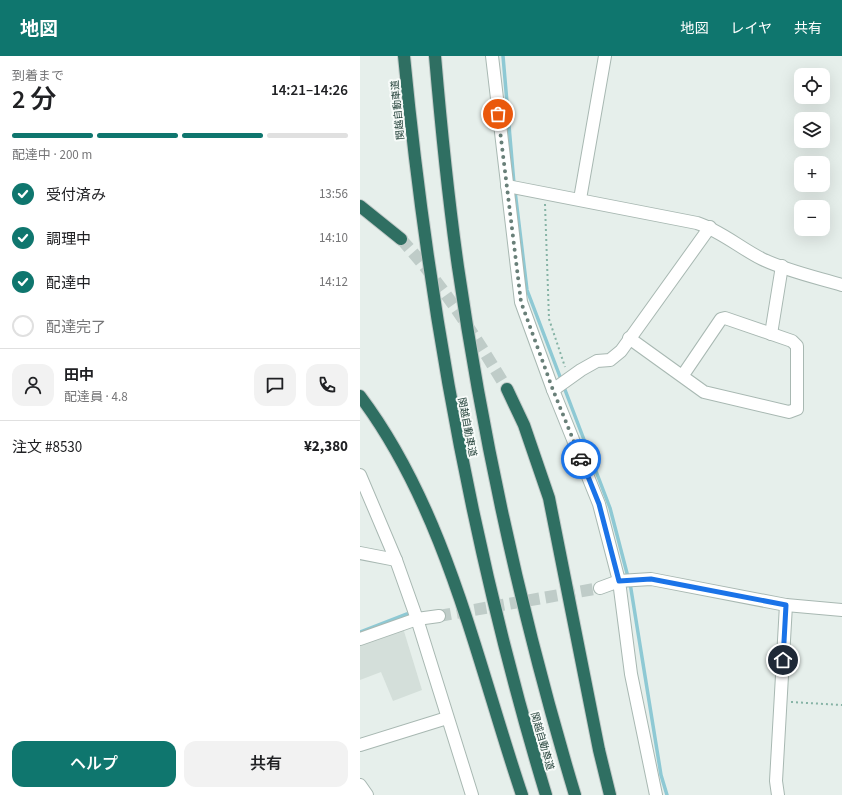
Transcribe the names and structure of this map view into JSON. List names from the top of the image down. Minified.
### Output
{"streets":{"highway":["関越自動車道"]},"page":{"header":"地図","nav":["地図","レイヤ","共有"],"heading":["2 分","到着まで","14:21–14:26"],"panel":["田中","配達員 · 4.8","注文 #8530","¥2,380"],"map_buttons":["+","−"],"bar":"配達中 · 200 m","list":[["受付済み","13:56"],["調理中","14:10"],["配達中","14:12"],"配達完了"],"buttons":["ヘルプ","共有"]}}
